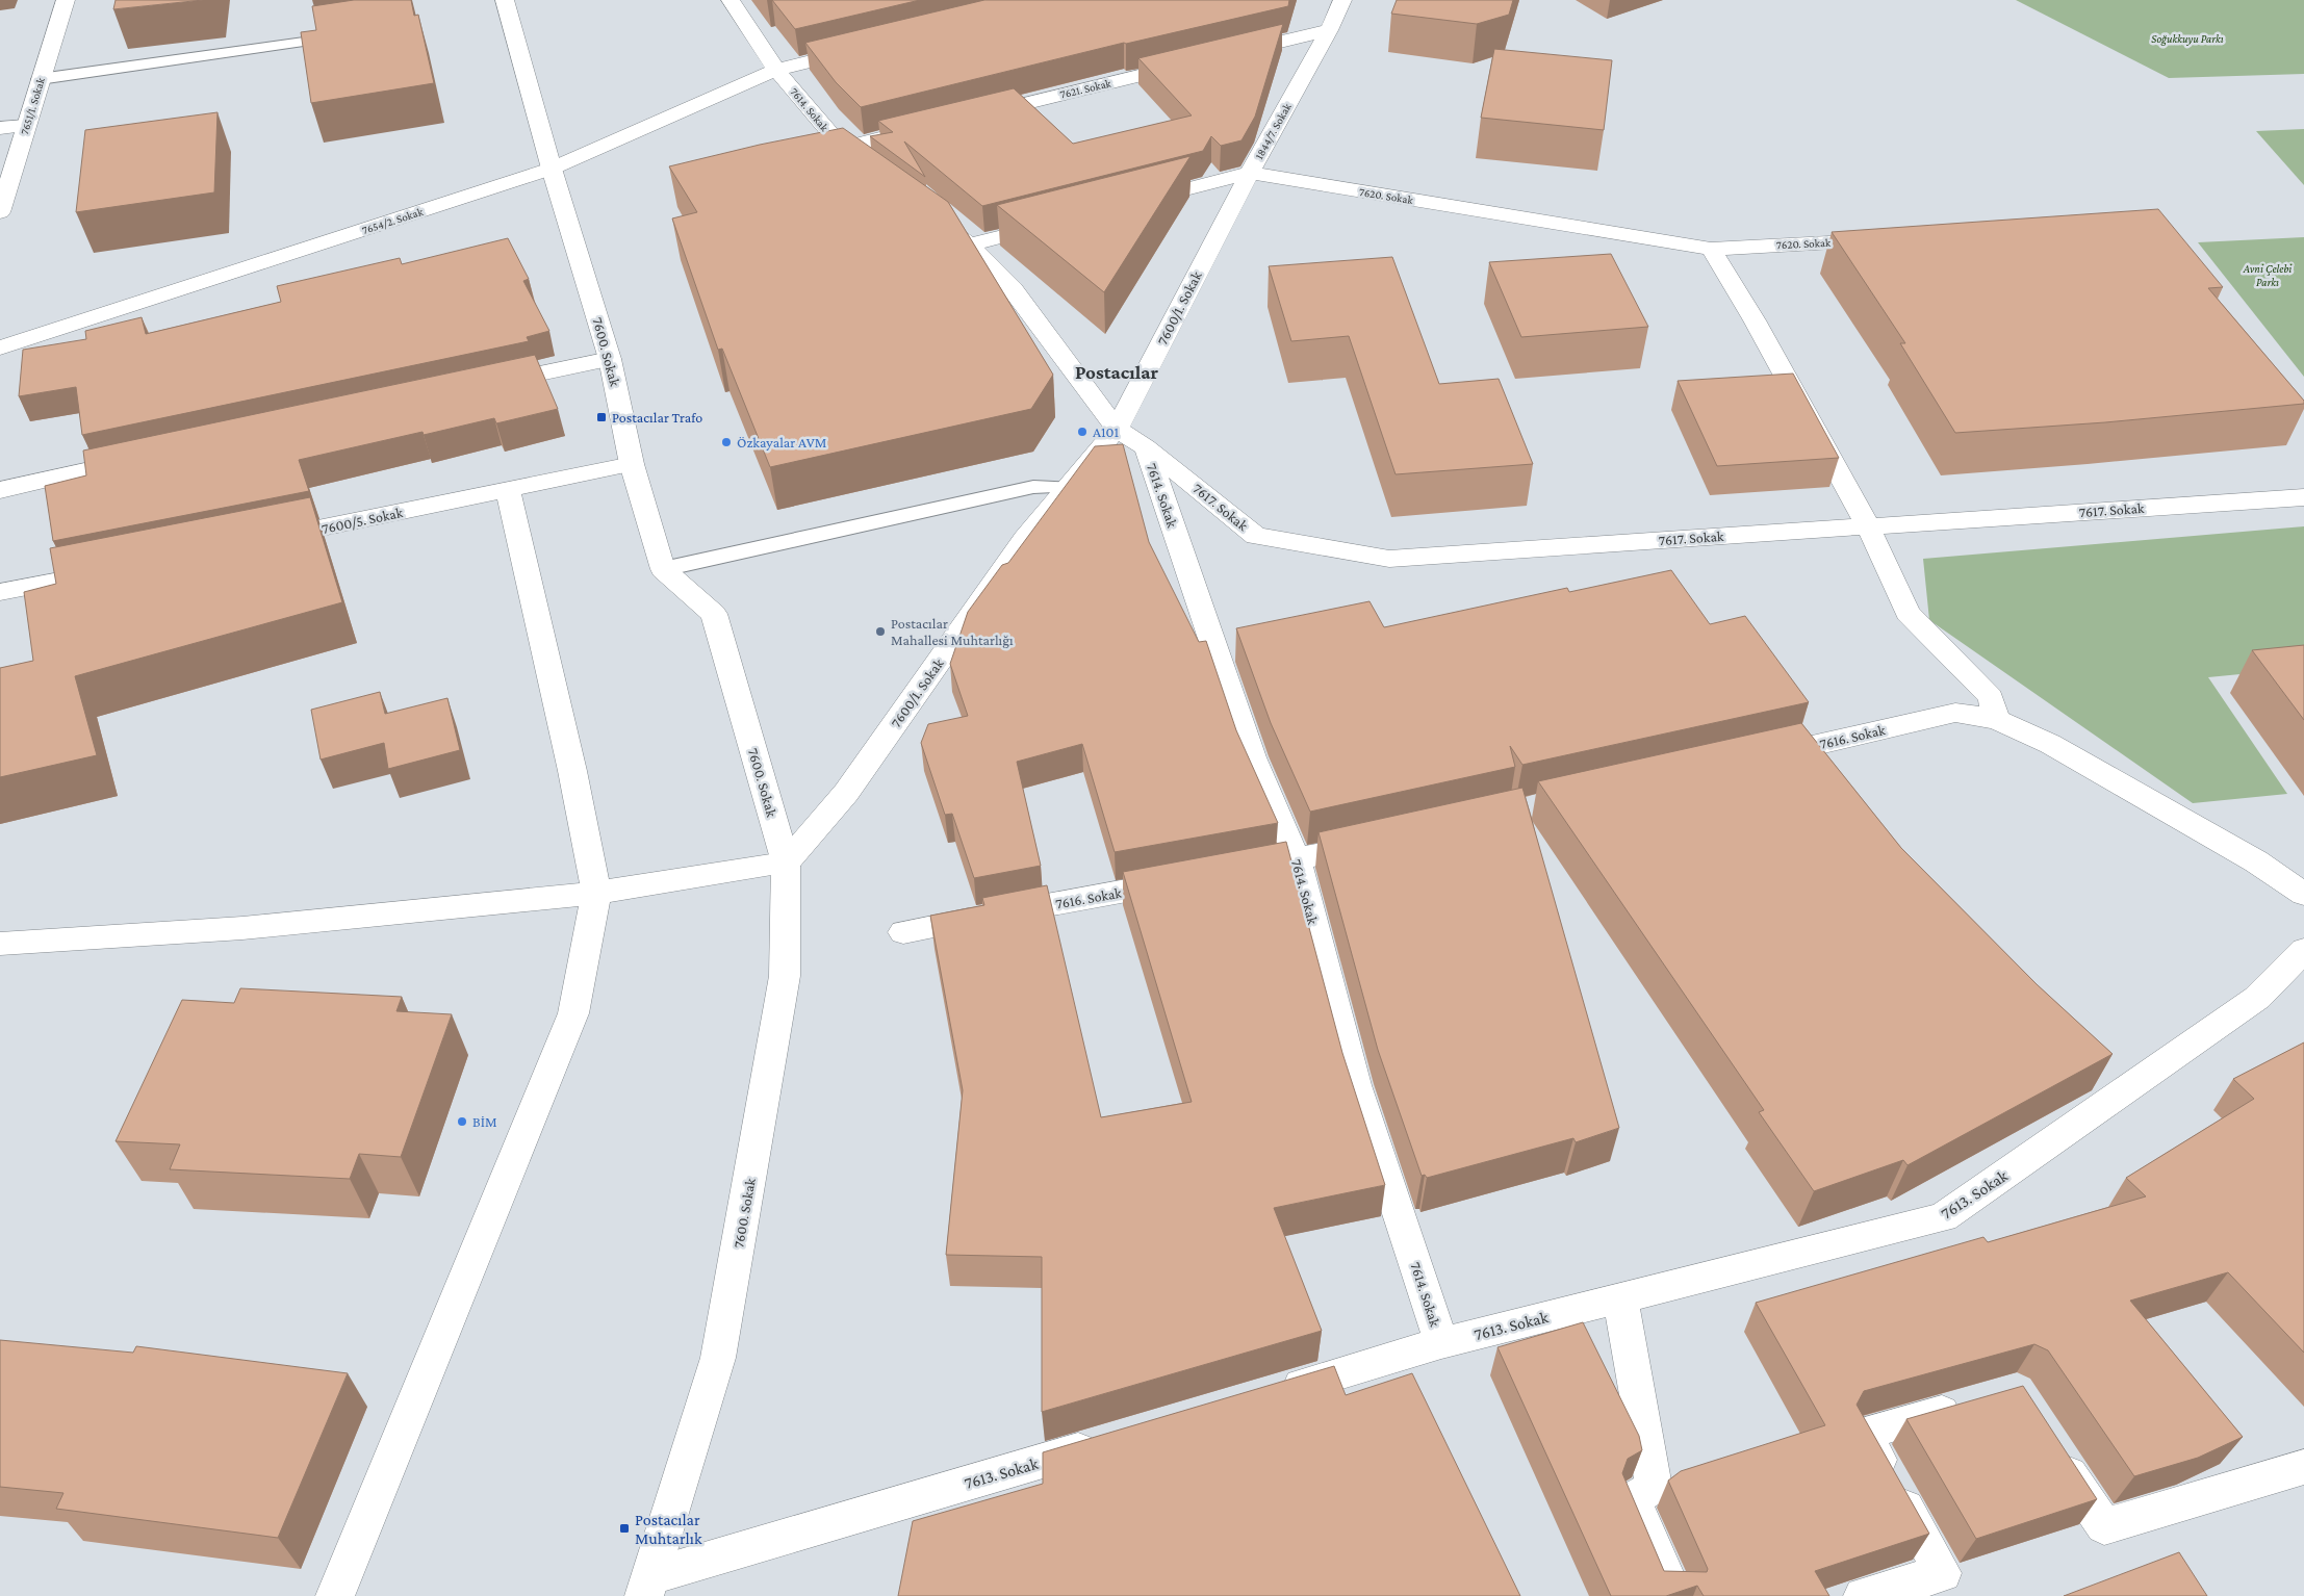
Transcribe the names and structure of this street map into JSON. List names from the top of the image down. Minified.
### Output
{"streets":{"street":["7621. Sokak","7651/1. Sokak","7614. Sokak","1844/7. Sokak","7620. Sokak","7654/2. Sokak","7600/1. Sokak","7600. Sokak","7617. Sokak","7600/5. Sokak","7616. Sokak","7613. Sokak"]},"crossings":[["7614. Sokak","7654/2. Sokak"],["7614. Sokak","7617. Sokak"],["7614. Sokak","7613. Sokak"],["1844/7. Sokak","7620. Sokak"],["1844/7. Sokak","7600/1. Sokak"],["7620. Sokak","7600/1. Sokak"],["7654/2. Sokak","7600. Sokak"],["7600/1. Sokak","7600. Sokak"],["7600/1. Sokak","7617. Sokak"],["7600. Sokak","7600/5. Sokak"],["7600. Sokak","7613. Sokak"]],"districts":["Postacılar"],"parks":["Soğukkuyu Parkı","Avni Çelebi Parkı"],"places":{"transit":["Postacılar Trafo","Postacılar Muhtarlık"],"other":["A101","Özkayalar AVM","Postacılar Mahallesi Muhtarlığı","BİM"]}}
